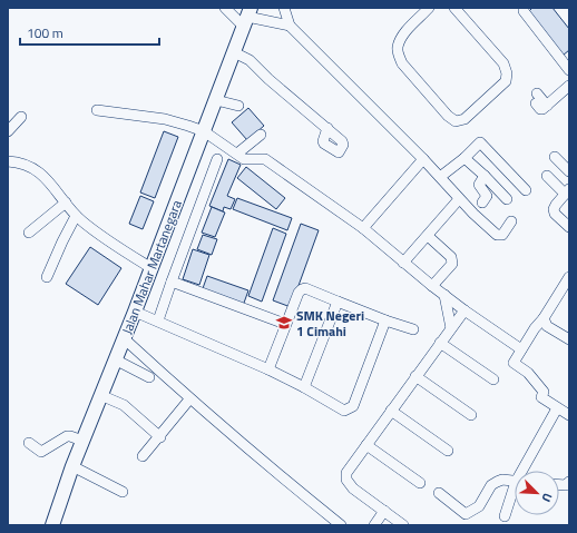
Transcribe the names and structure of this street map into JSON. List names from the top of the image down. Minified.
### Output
{"streets":{"main road":["Jalan Mahar Martanegara"]},"places":{"school or university":["SMK Negeri 1 Cimahi"]},"scale_bar":"100 m","north":"bottom right"}
